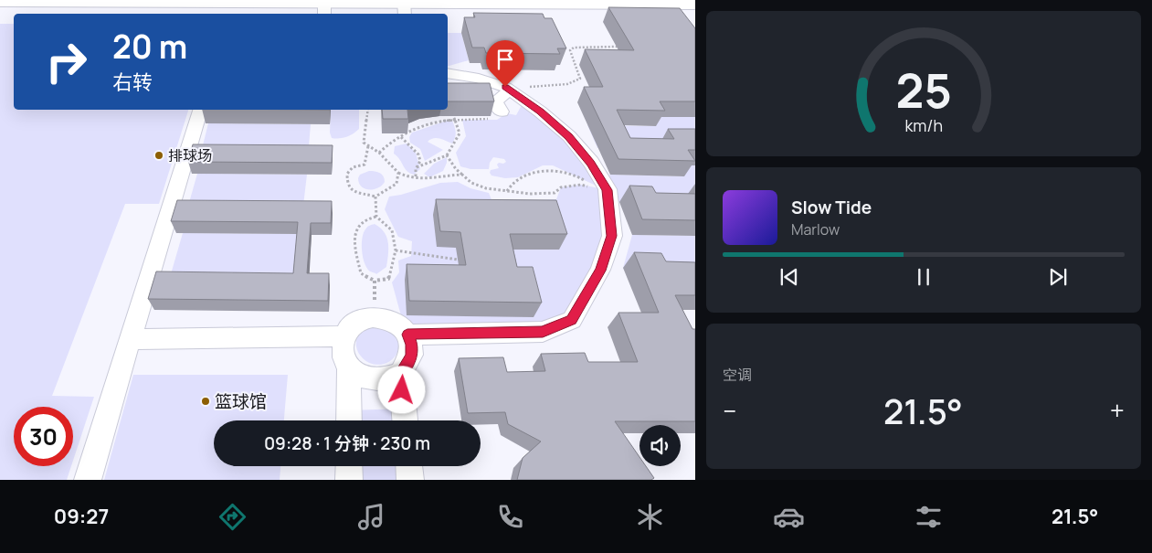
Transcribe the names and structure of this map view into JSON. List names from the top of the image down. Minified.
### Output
{"places":["排球场","篮球馆"],"page":{"turn":["20 m","右转"],"song":["Slow Tide","Marlow"],"tile":"空调","heat":["−","21.5°","+"],"limit":"30","trip":"09:28 · 1 分钟 · 230 m","tabs":["09:27","21.5°"],"gauge":["25","km/h"]}}
